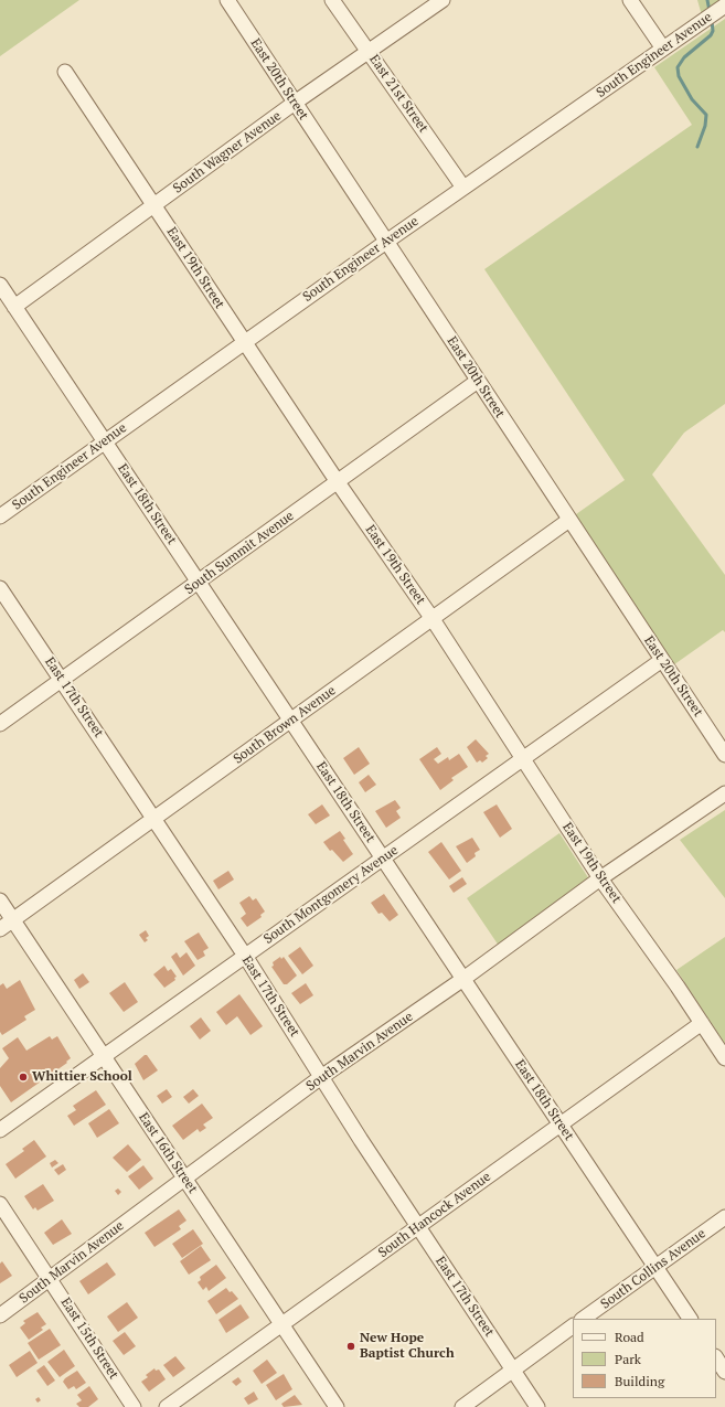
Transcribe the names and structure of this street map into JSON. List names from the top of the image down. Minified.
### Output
{"streets":{"street":["South Engineer Avenue","East 20th Street","East 21st Street","South Wagner Avenue","East 19th Street","East 18th Street","South Summit Avenue","East 17th Street","South Brown Avenue","South Montgomery Avenue","South Marvin Avenue","East 16th Street","South Hancock Avenue","South Collins Avenue","East 15th Street"]},"crossings":[["South Engineer Avenue","East 20th Street"],["South Engineer Avenue","East 21st Street"],["South Engineer Avenue","East 19th Street"],["South Engineer Avenue","East 18th Street"],["East 20th Street","South Wagner Avenue"],["East 20th Street","South Summit Avenue"],["East 20th Street","South Brown Avenue"],["East 20th Street","South Montgomery Avenue"],["East 21st Street","South Wagner Avenue"],["South Wagner Avenue","East 19th Street"],["South Wagner Avenue","East 18th Street"],["East 19th Street","South Summit Avenue"],["East 19th Street","South Brown Avenue"],["East 19th Street","South Montgomery Avenue"],["East 19th Street","South Marvin Avenue"],["East 19th Street","South Hancock Avenue"],["East 18th Street","South Summit Avenue"],["East 18th Street","South Brown Avenue"],["East 18th Street","South Montgomery Avenue"],["East 18th Street","South Marvin Avenue"],["East 18th Street","South Hancock Avenue"],["East 18th Street","South Collins Avenue"],["South Summit Avenue","East 17th Street"],["East 17th Street","South Brown Avenue"],["East 17th Street","South Montgomery Avenue"],["East 17th Street","South Marvin Avenue"],["East 17th Street","South Hancock Avenue"],["South Brown Avenue","East 16th Street"],["South Montgomery Avenue","East 16th Street"],["South Marvin Avenue","East 16th Street"],["South Marvin Avenue","East 15th Street"],["East 16th Street","South Hancock Avenue"]],"places":["Whittier School","New Hope Baptist Church"],"legend":["Road","Park","Building"]}
